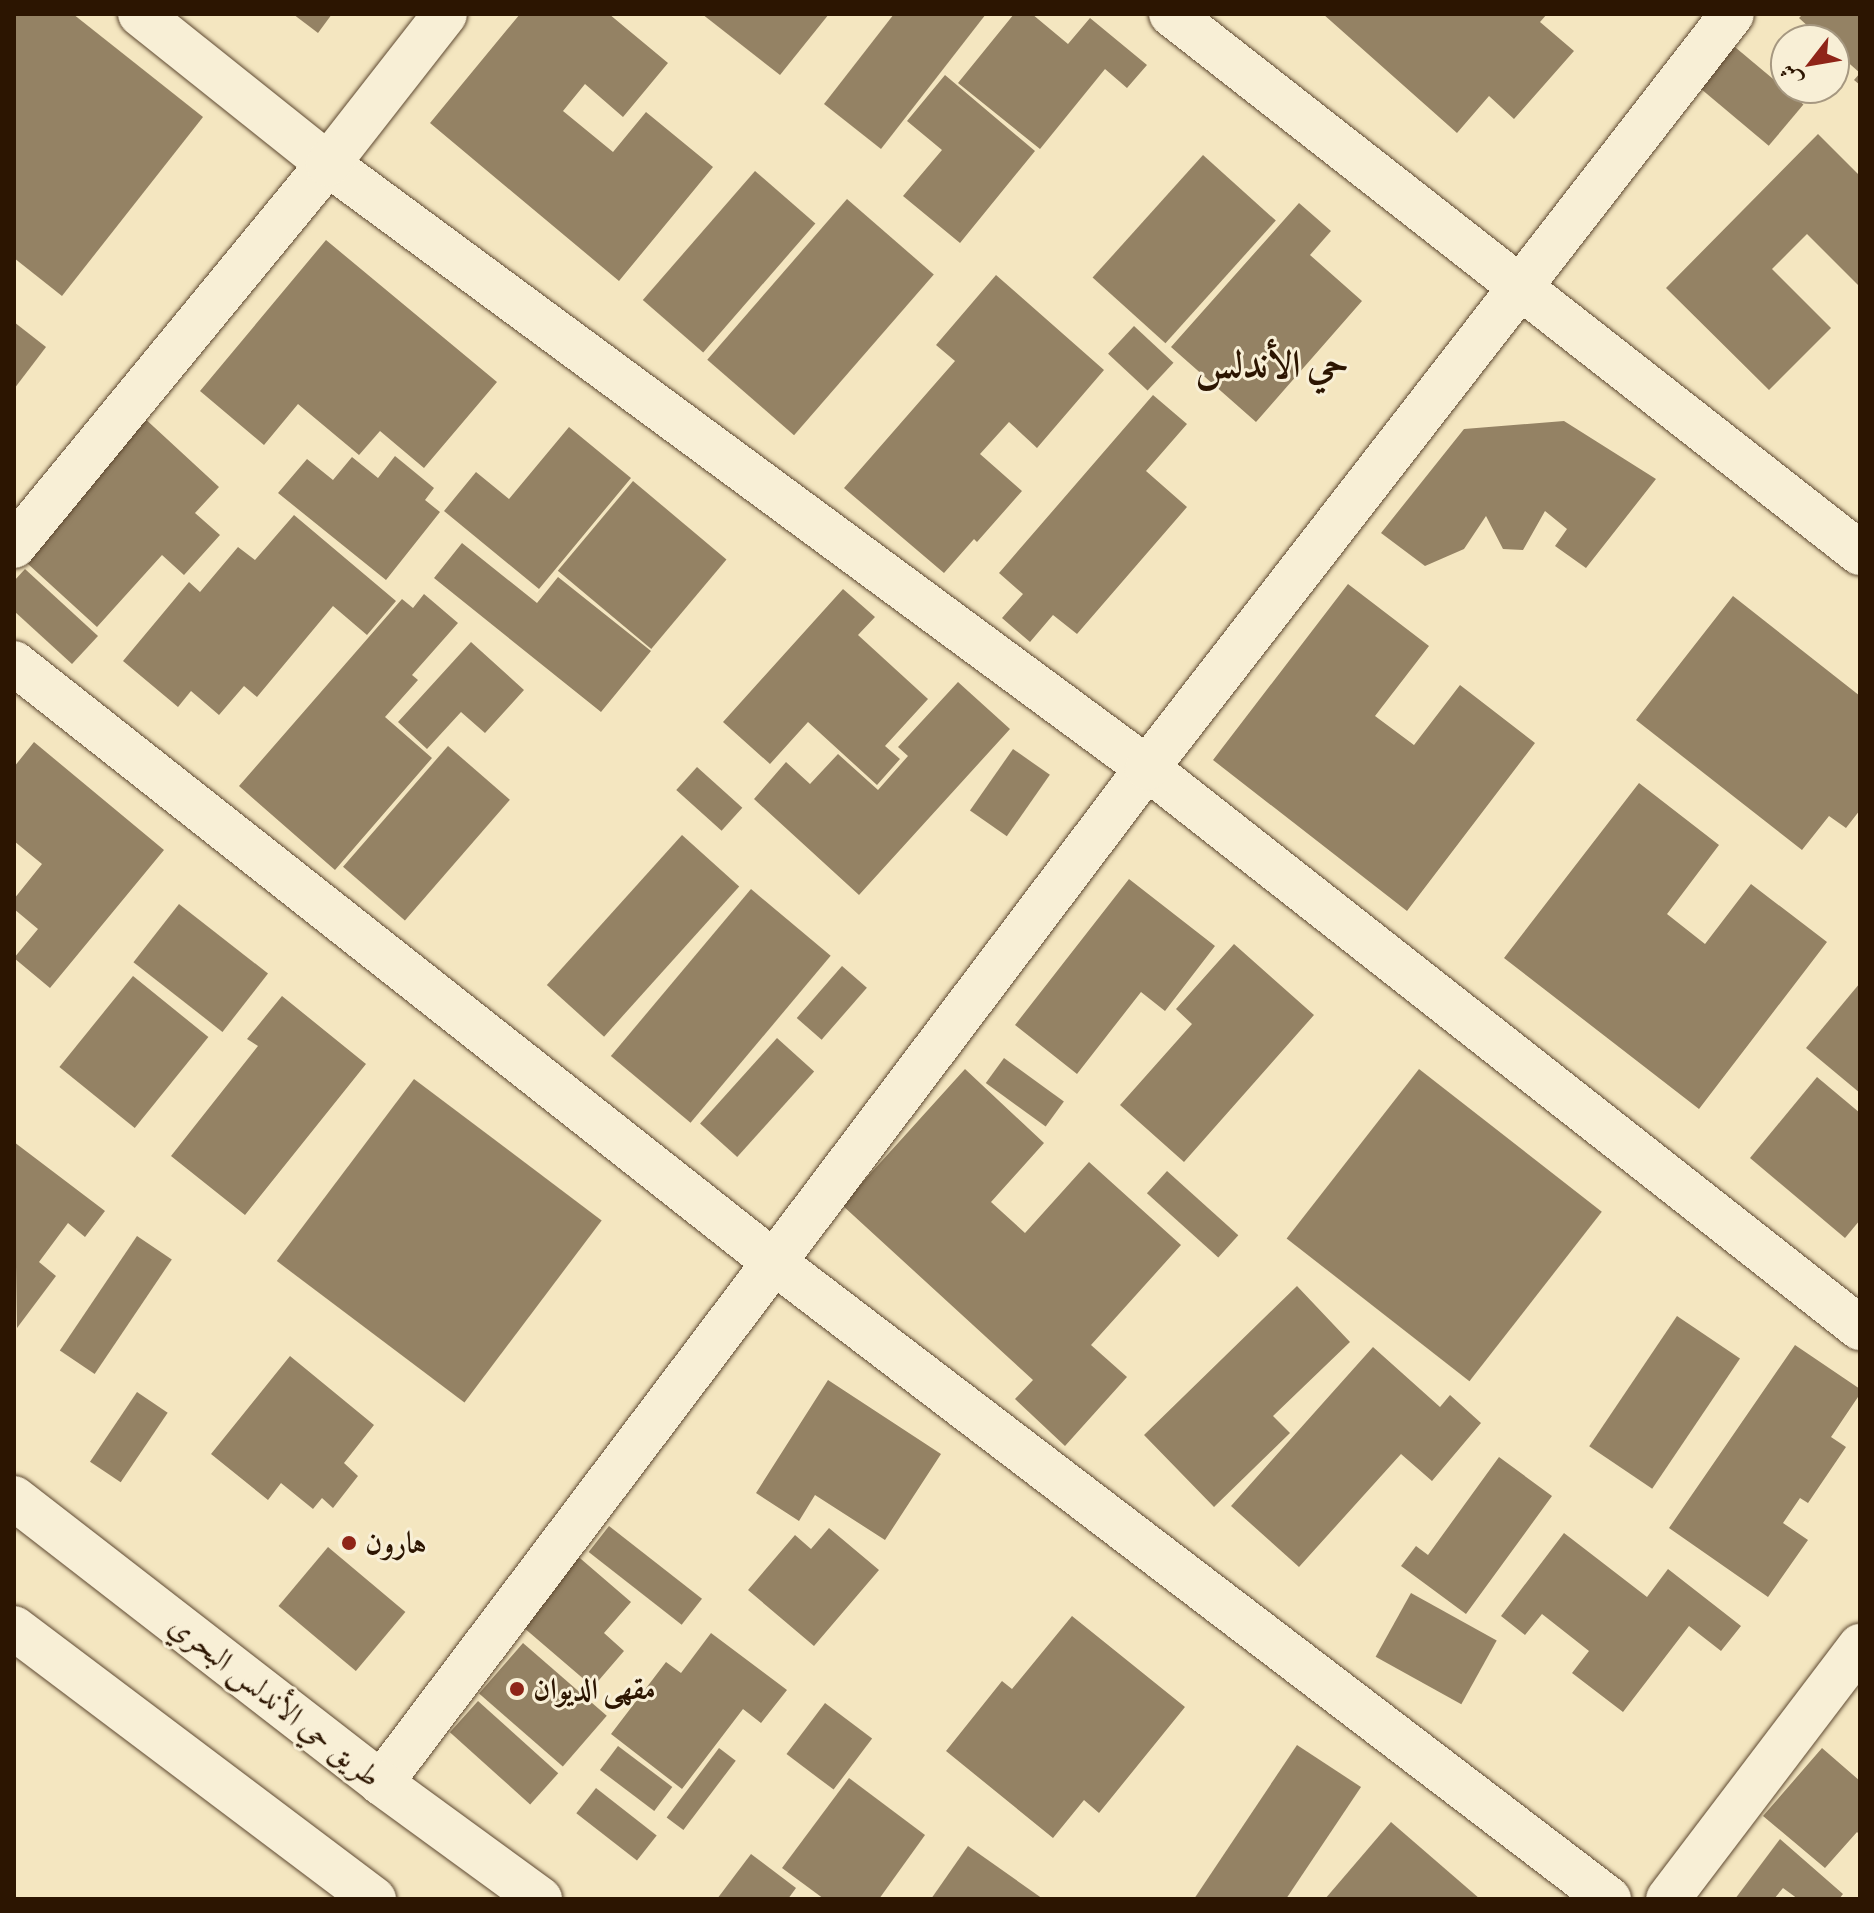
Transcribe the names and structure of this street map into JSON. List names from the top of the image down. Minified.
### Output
{"streets":{"street":["طريق حي الأندلس البحري"]},"districts":["حي الأندلس"],"places":["هارون","مقهى الديوان"],"north":"bottom left"}
